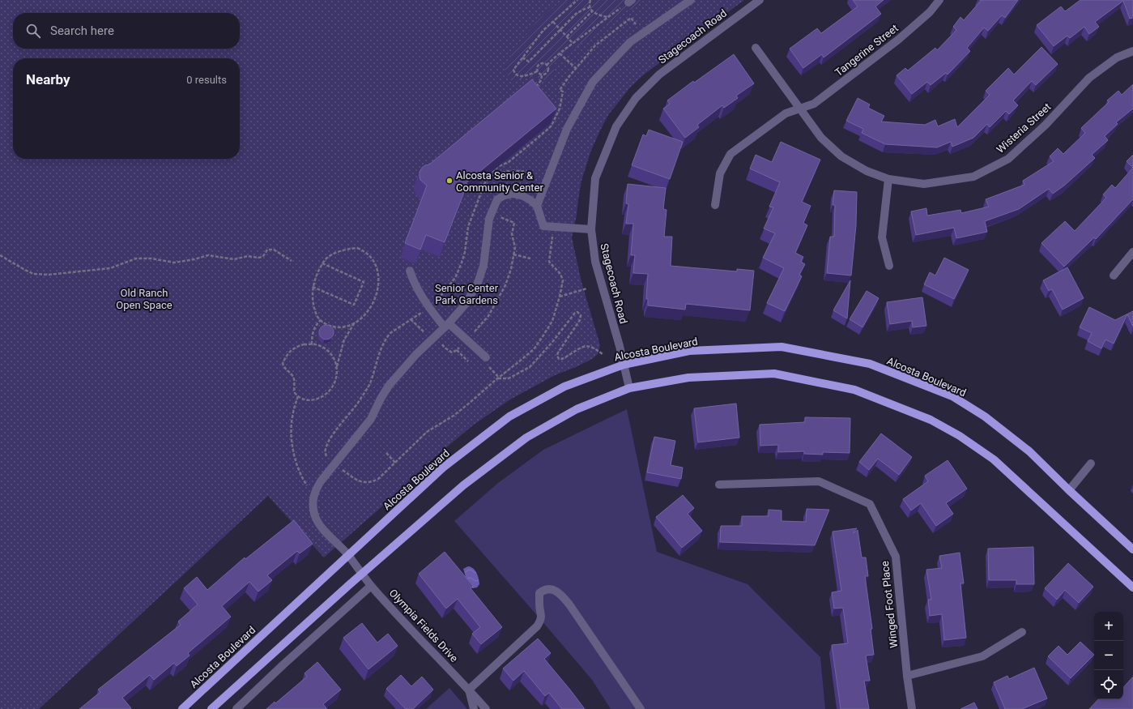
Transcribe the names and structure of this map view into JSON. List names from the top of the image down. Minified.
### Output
{"streets":{"main road":["Alcosta Boulevard"],"street":["Stagecoach Road","Tangerine Street","Wisteria Street","Winged Foot Place","Olympia Fields Drive"]},"crossings":[["Stagecoach Road","Alcosta Boulevard"],["Tangerine Street","Wisteria Street"],["Alcosta Boulevard","Olympia Fields Drive"]],"parks":["Senior Center Park Gardens","Old Ranch Open Space"],"places":["Alcosta Senior & Community Center"],"page":{"search":"Search here","heading":["Nearby","0 results"],"map_buttons":["+","−"]}}
